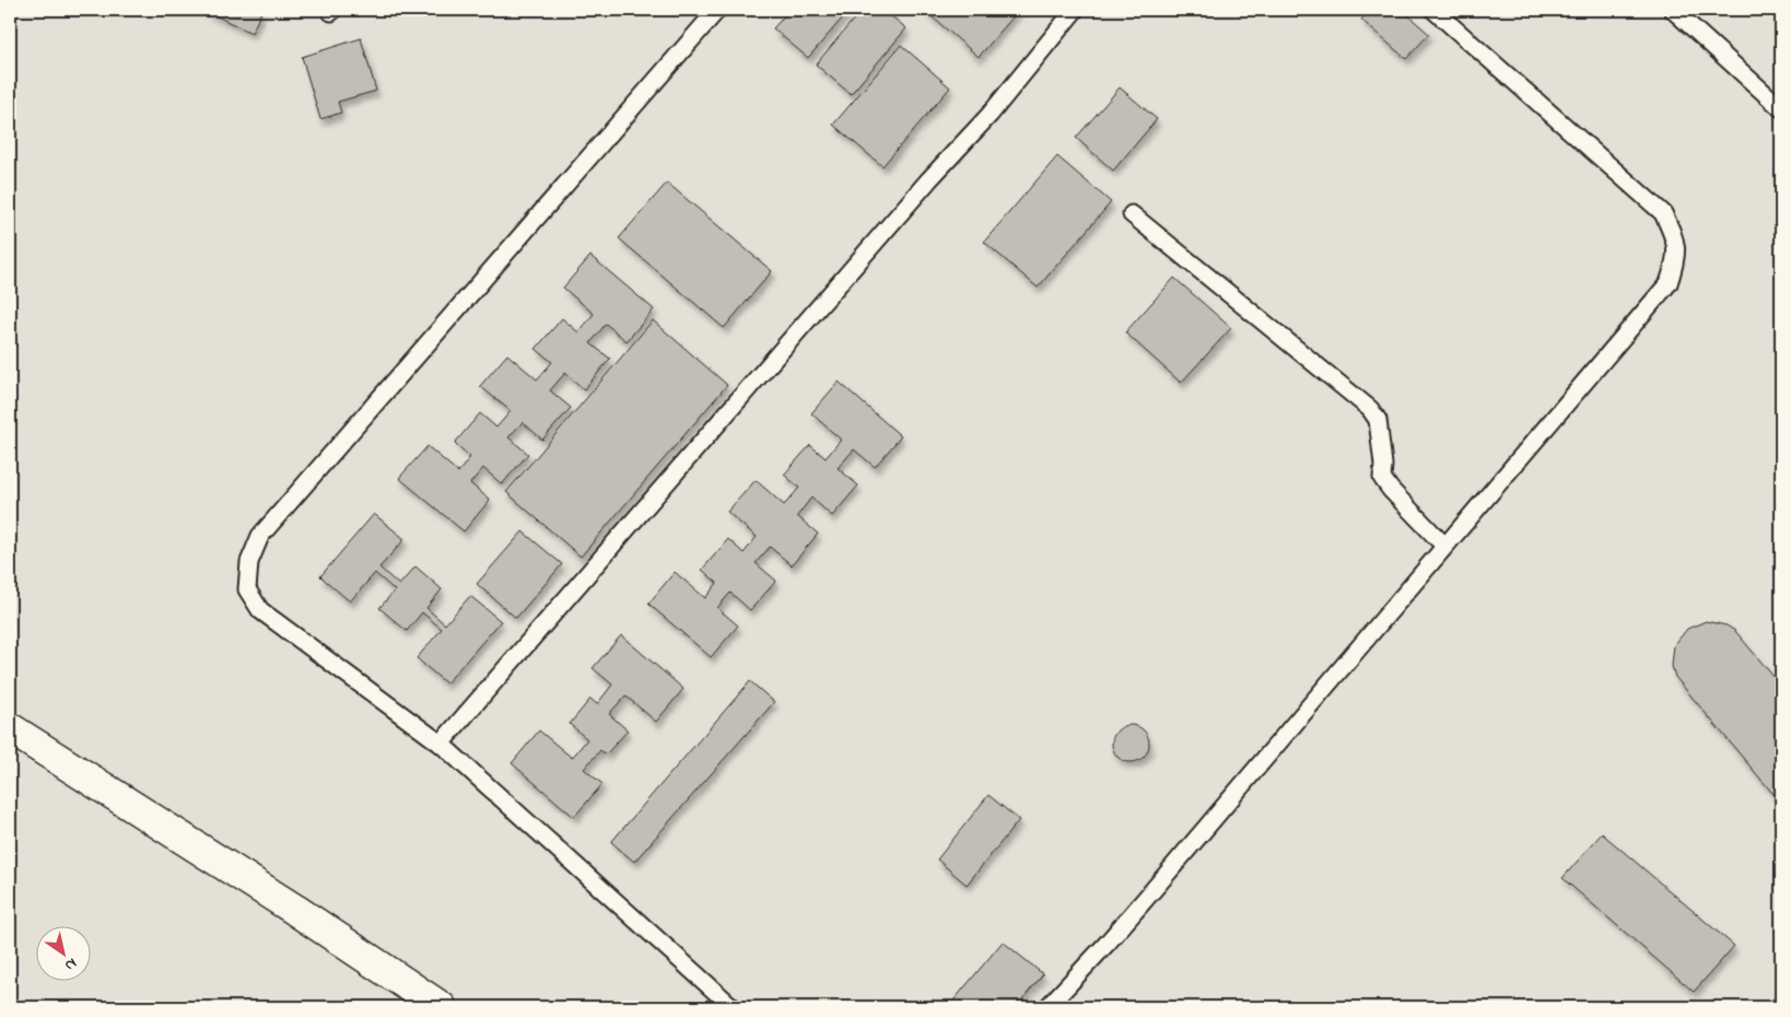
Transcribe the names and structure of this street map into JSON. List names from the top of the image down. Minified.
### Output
{"north":"bottom right"}
